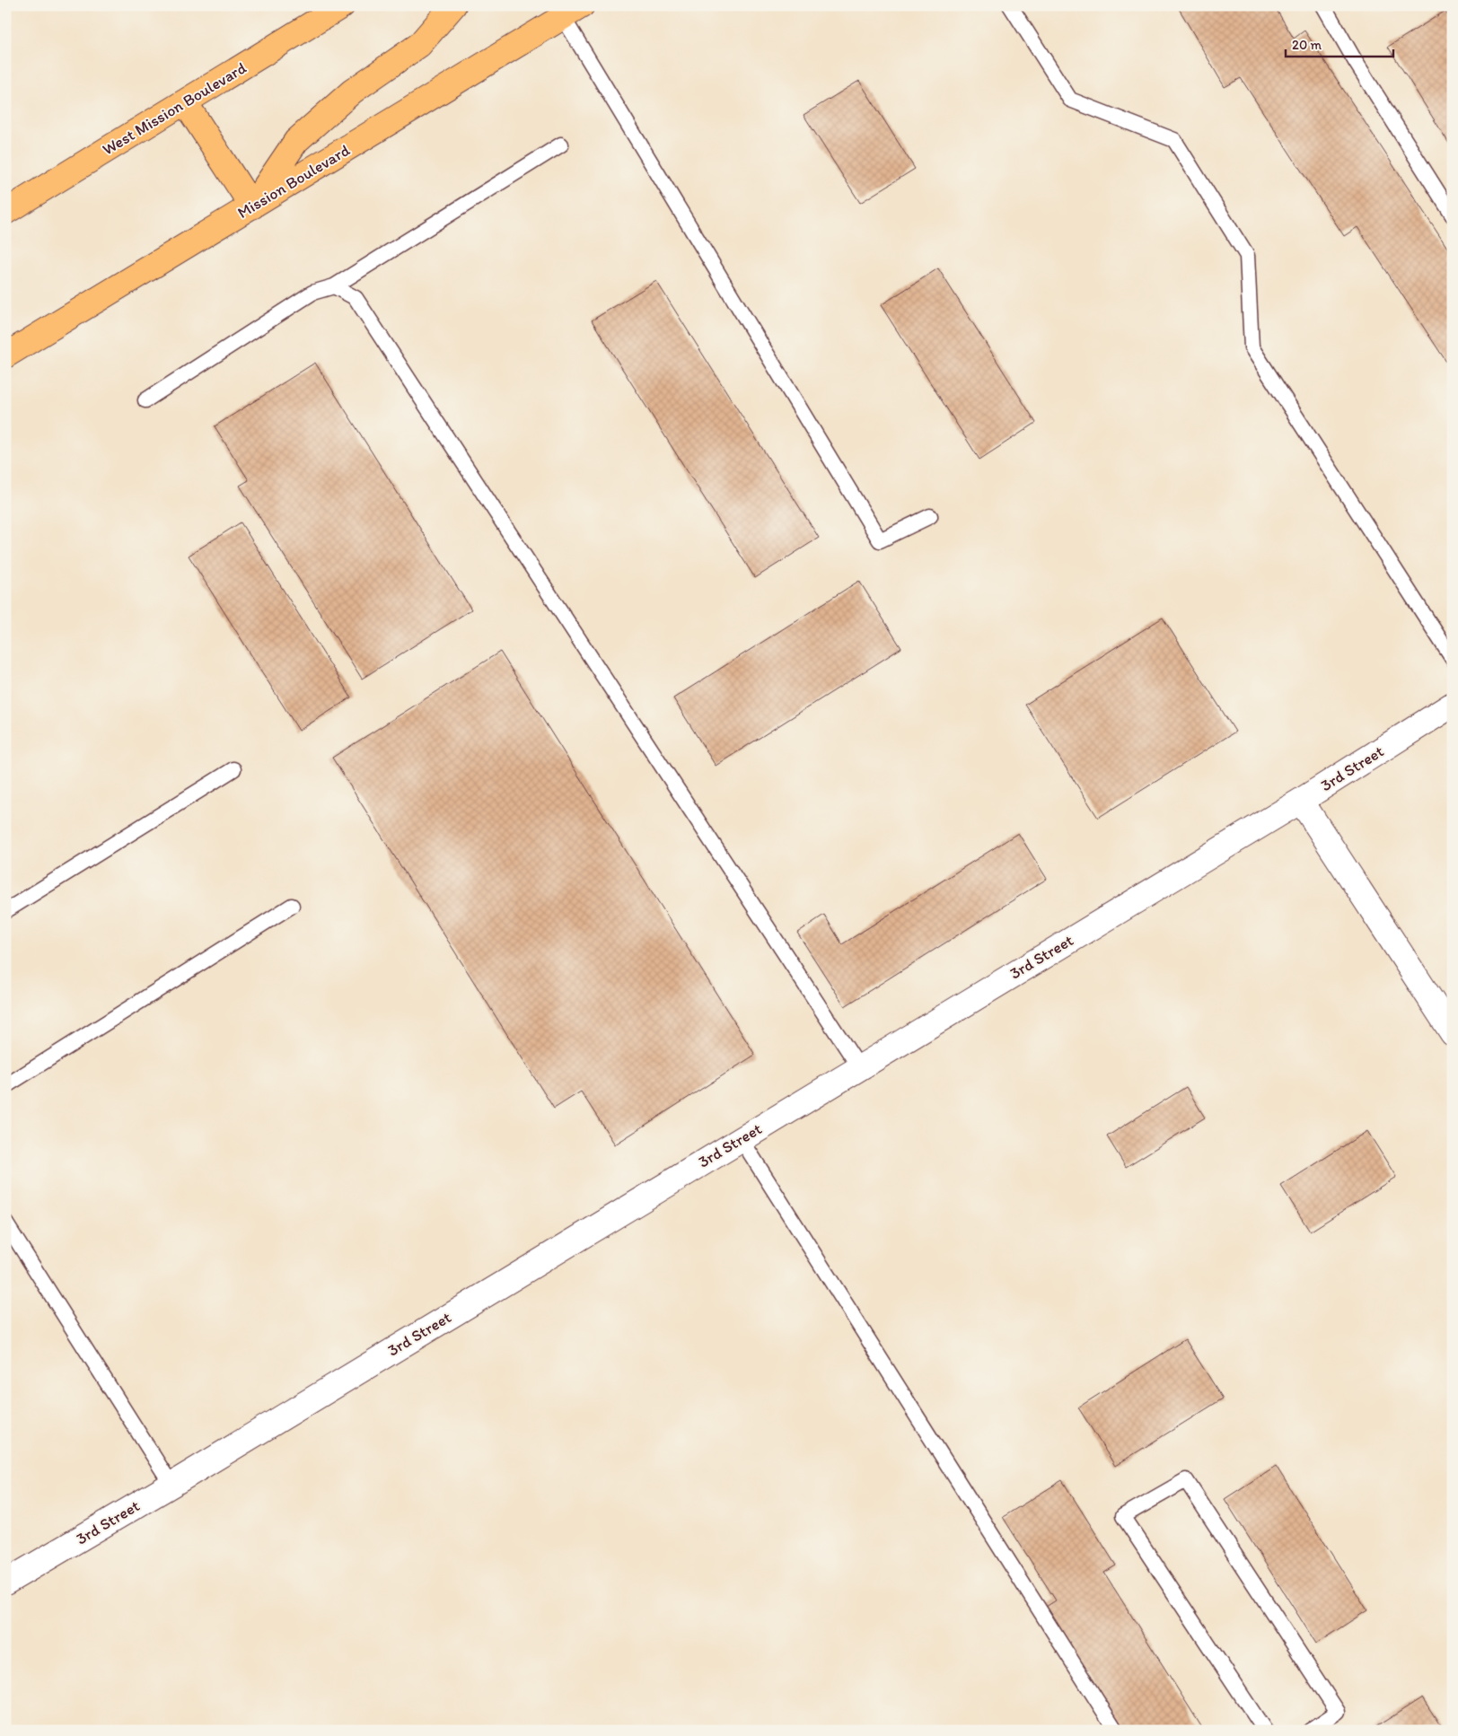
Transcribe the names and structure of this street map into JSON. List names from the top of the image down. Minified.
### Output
{"streets":{"main road":["West Mission Boulevard","Mission Boulevard"],"street":["3rd Street"]},"scale_bar":"20 m"}
